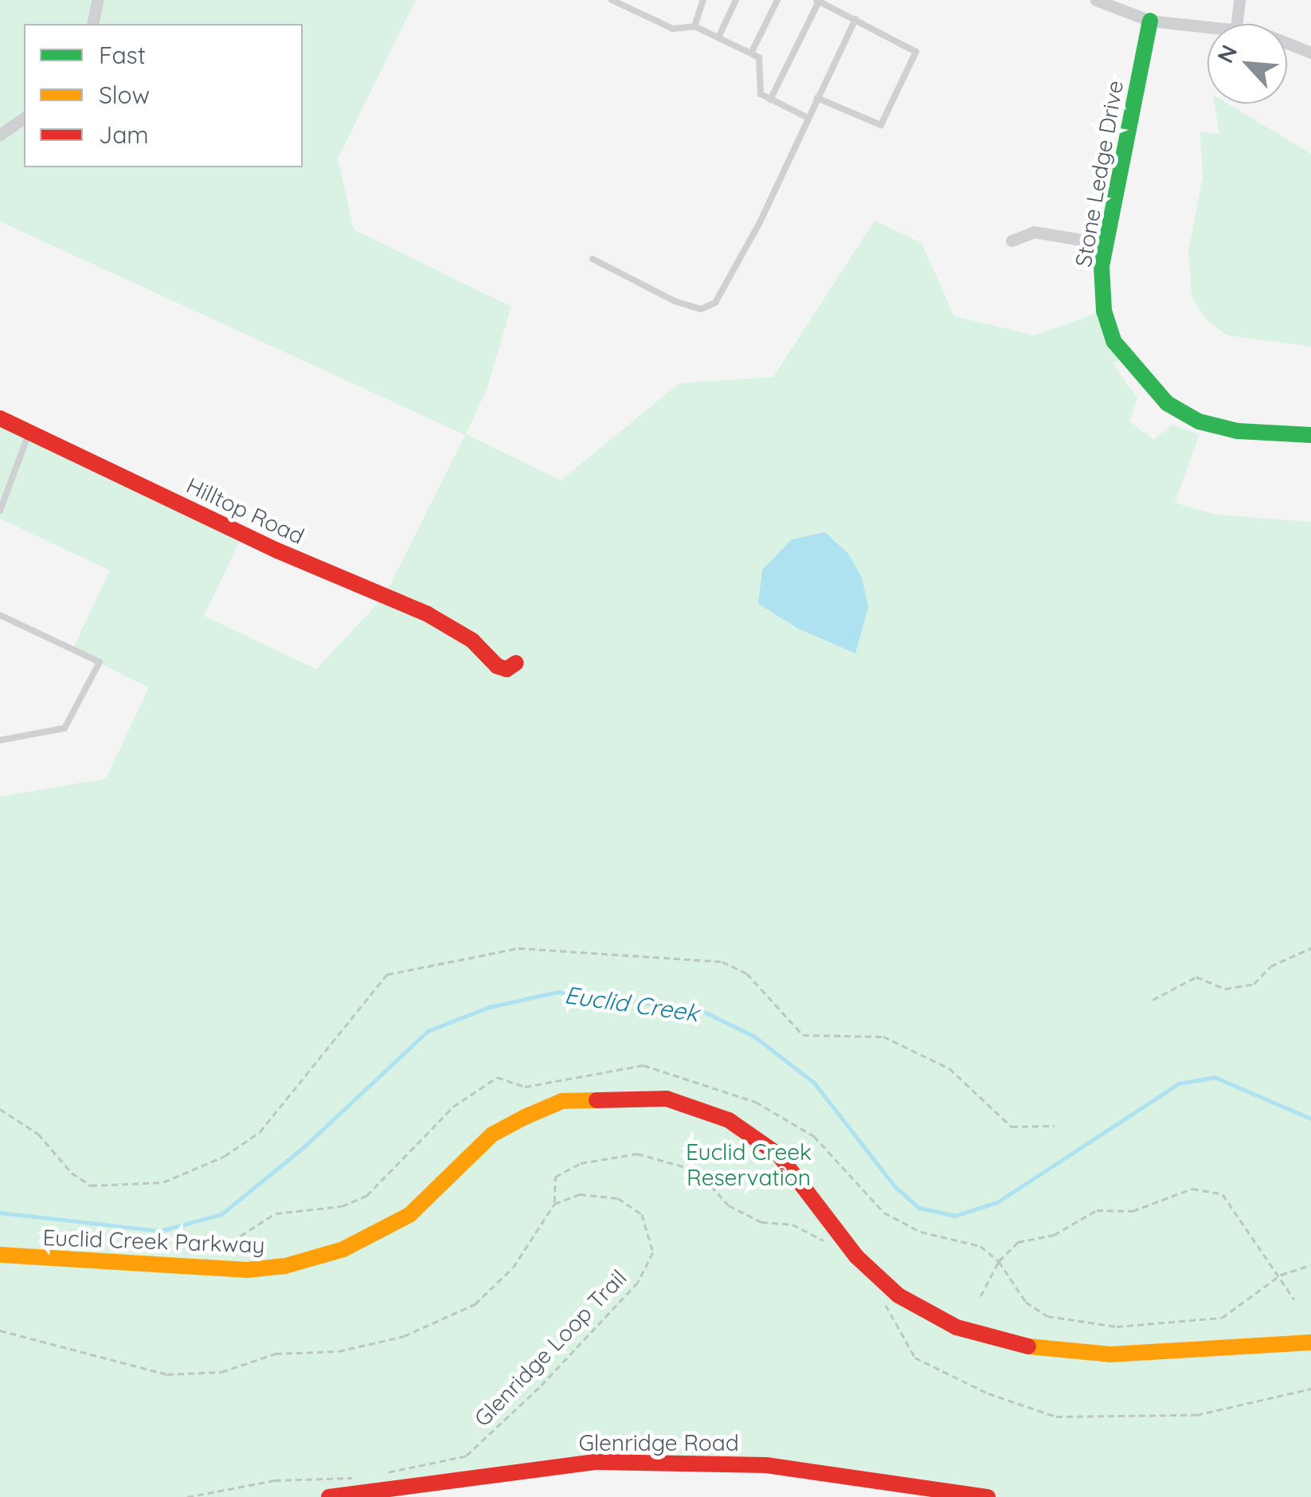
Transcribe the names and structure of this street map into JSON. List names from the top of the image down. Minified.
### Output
{"streets":{"street":["Stone Ledge Drive","Hilltop Road","Euclid Creek Parkway","Glenridge Road"],"path":["Glenridge Loop Trail"]},"water":["Euclid Creek"],"parks":["Euclid Creek Reservation"],"legend":["Fast","Slow","Jam"],"north":"top left"}
